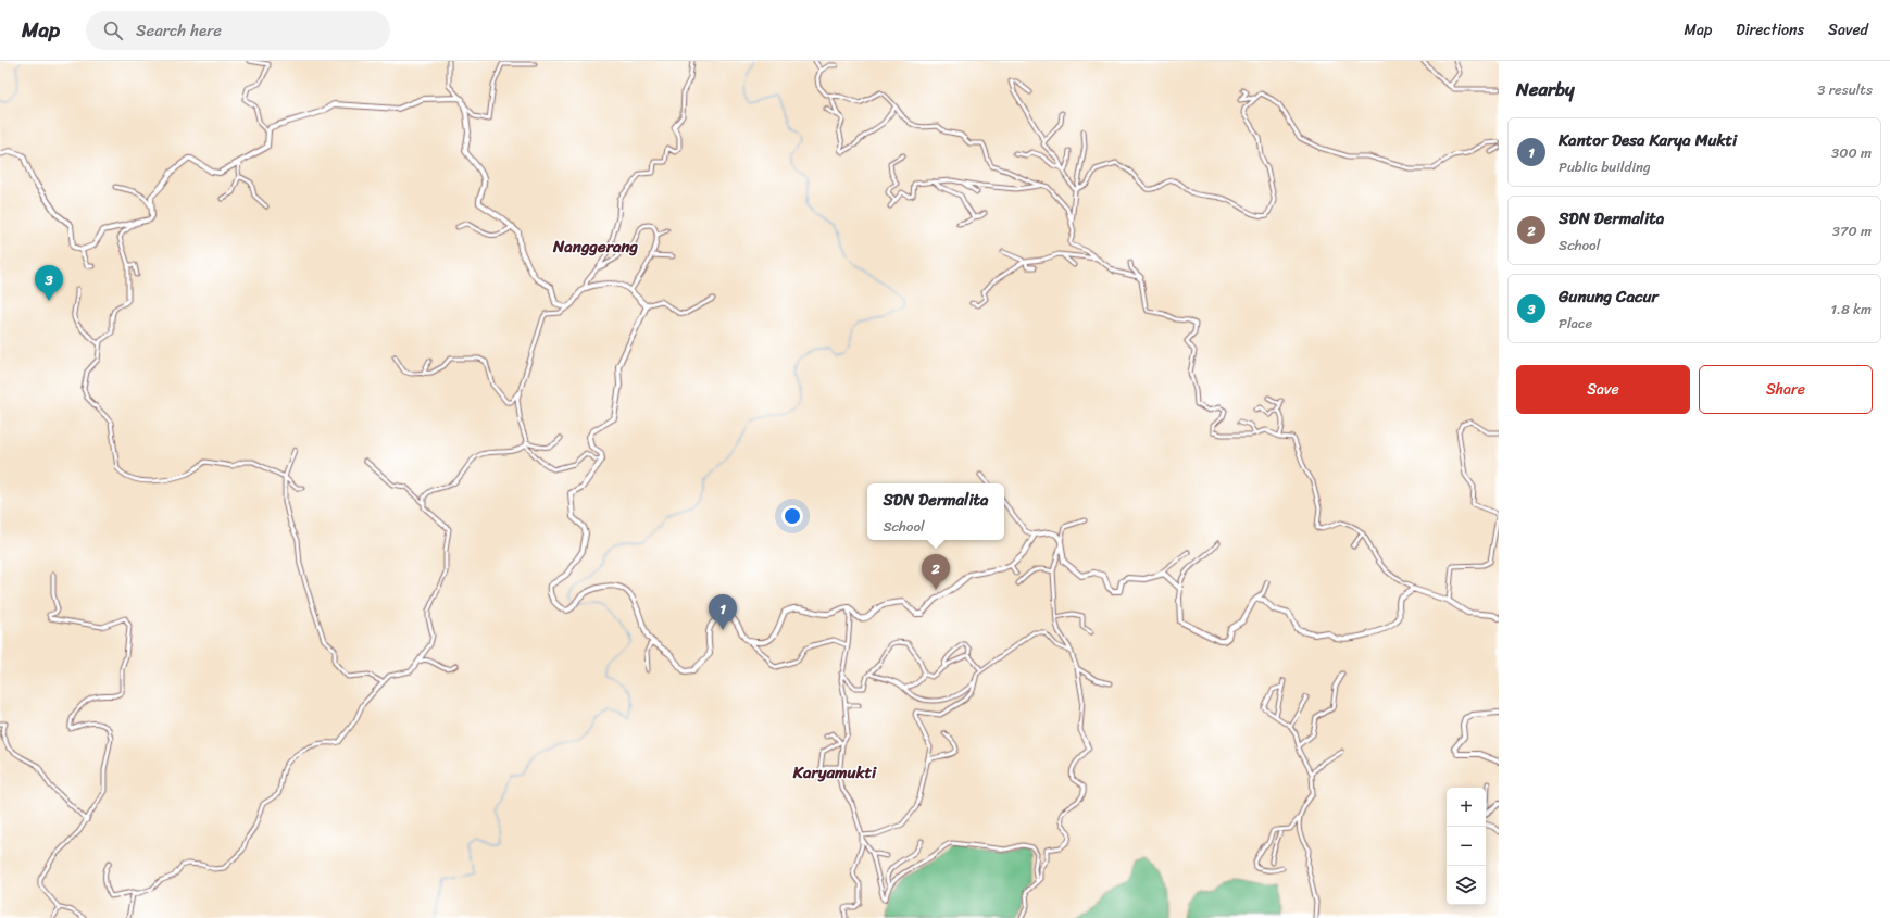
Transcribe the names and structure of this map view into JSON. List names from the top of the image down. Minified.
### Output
{"districts":["Nanggerang","Karyamukti"],"page":{"header":"Map","search":"Search here","nav":["Map","Directions","Saved"],"heading":["Nearby","3 results"],"list":[{"mark":"1","name":"Kantor Desa Karya Mukti","note":"Public building","value":"300 m"},{"mark":"2","name":"SDN Dermalita","note":"School","value":"370 m"},{"mark":"3","name":"Gunung Cacur","note":"Place","value":"1.8 km"}],"pins":["3","2","1"],"buttons":["Save","Share"],"popup":["SDN Dermalita","School"],"map_buttons":["+","−"]}}
